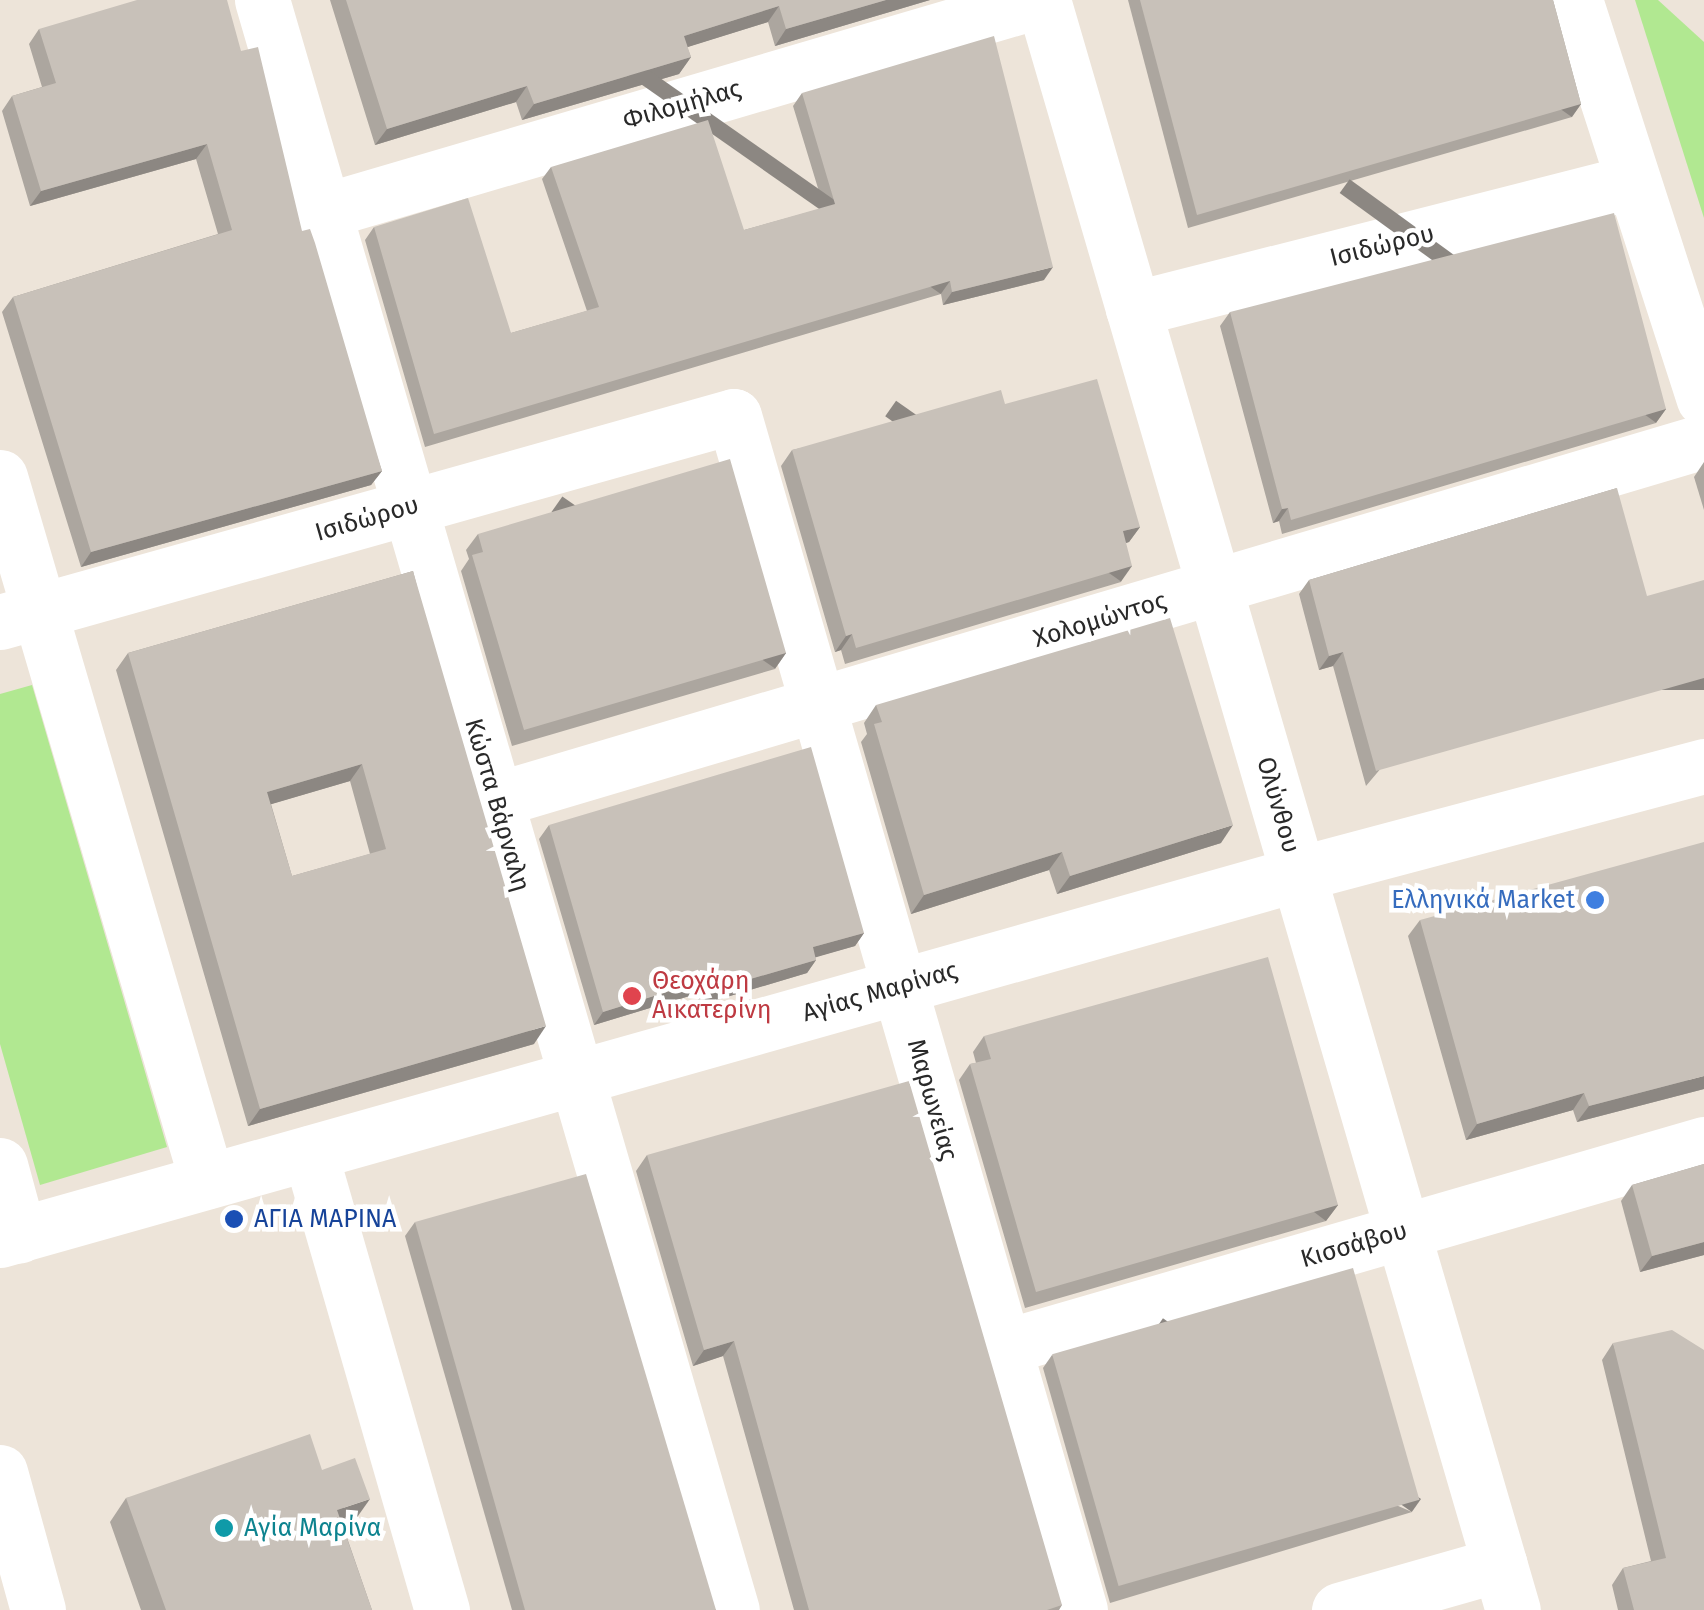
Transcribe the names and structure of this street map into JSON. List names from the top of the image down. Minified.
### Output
{"streets":{"street":["Φιλομήλας","Ισιδώρου","Χολομώντος","Κώστα Βάρναλη","Ολύνθου","Αγίας Μαρίνας","Μαρωνείας","Κισσάβου"]},"crossings":[["Φιλομήλας","Κώστα Βάρναλη"],["Φιλομήλας","Ολύνθου"],["Ισιδώρου","Κώστα Βάρναλη"],["Ισιδώρου","Ολύνθου"],["Ισιδώρου","Μαρωνείας"],["Χολομώντος","Κώστα Βάρναλη"],["Χολομώντος","Ολύνθου"],["Χολομώντος","Μαρωνείας"],["Κώστα Βάρναλη","Αγίας Μαρίνας"],["Ολύνθου","Αγίας Μαρίνας"],["Ολύνθου","Κισσάβου"],["Αγίας Μαρίνας","Μαρωνείας"],["Μαρωνείας","Κισσάβου"]],"places":["Ελληνικά Market","Θεοχάρη Αικατερίνη","ΑΓΙΑ ΜΑΡΙΝΑ","Αγία Μαρίνα"]}
